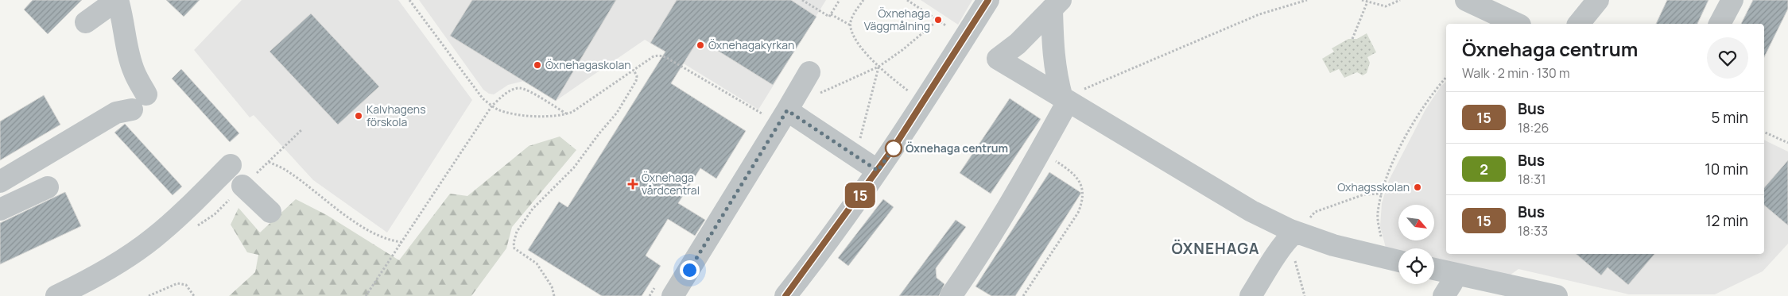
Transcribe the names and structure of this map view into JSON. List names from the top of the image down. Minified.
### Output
{"districts":["ÖXNEHAGA"],"places":{"other":["Öxnehaga Väggmålning","Öxnehagakyrkan","Öxnehagaskolan","Kalvhagens förskola","Öxnehaga centrum","Oxhagsskolan"],"health":["Öxnehaga vårdcentral"]},"lines":["bus line 15"],"north":"bottom right","page":{"on_map":"15","heading":["Öxnehaga centrum","Walk · 2 min · 130 m"],"list":[{"mark":"15","name":"Bus","note":"18:26","value":"5 min"},{"mark":"2","name":"Bus","note":"18:31","value":"10 min"},{"mark":"15","name":"Bus","note":"18:33","value":"12 min"}]}}
